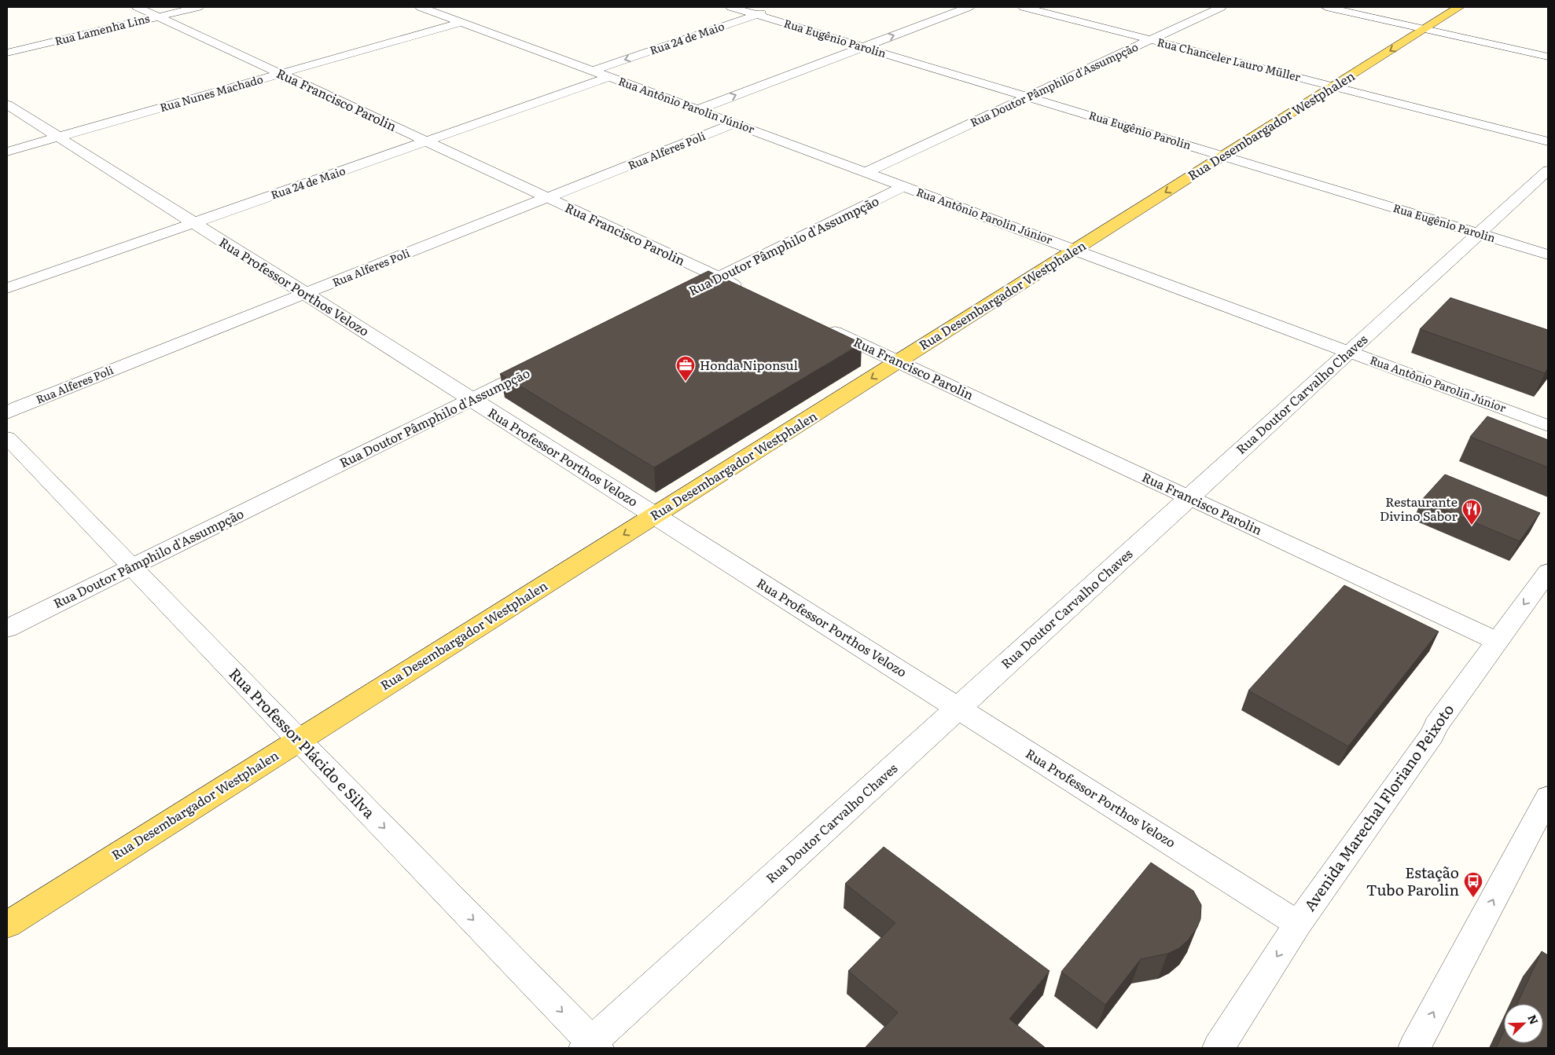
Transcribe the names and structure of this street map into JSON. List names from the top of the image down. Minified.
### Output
{"streets":{"main road":["Rua Desembargador Westphalen"],"street":["Rua Lamenha Lins","Rua 24 de Maio","Rua Eugênio Parolin","Rua Chanceler Lauro Müller","Rua Doutor Pâmphilo d'Assumpção","Rua Nunes Machado","Rua Francisco Parolin","Rua Antônio Parolin Júnior","Rua Alferes Poli","Rua Professor Porthos Velozo","Rua Doutor Carvalho Chaves","Rua Professor Plácido e Silva","Avenida Marechal Floriano Peixoto"]},"crossings":[["Rua Lamenha Lins","Rua Francisco Parolin"],["Rua 24 de Maio","Rua Eugênio Parolin"],["Rua 24 de Maio","Rua Francisco Parolin"],["Rua 24 de Maio","Rua Antônio Parolin Júnior"],["Rua 24 de Maio","Rua Professor Porthos Velozo"],["Rua Eugênio Parolin","Rua Doutor Pâmphilo d'Assumpção"],["Rua Eugênio Parolin","Rua Desembargador Westphalen"],["Rua Eugênio Parolin","Rua Doutor Carvalho Chaves"],["Rua Chanceler Lauro Müller","Rua Doutor Pâmphilo d'Assumpção"],["Rua Chanceler Lauro Müller","Rua Desembargador Westphalen"],["Rua Doutor Pâmphilo d'Assumpção","Rua Francisco Parolin"],["Rua Doutor Pâmphilo d'Assumpção","Rua Antônio Parolin Júnior"],["Rua Doutor Pâmphilo d'Assumpção","Rua Professor Porthos Velozo"],["Rua Doutor Pâmphilo d'Assumpção","Rua Professor Plácido e Silva"],["Rua Nunes Machado","Rua Francisco Parolin"],["Rua Nunes Machado","Rua Antônio Parolin Júnior"],["Rua Nunes Machado","Rua Professor Porthos Velozo"],["Rua Francisco Parolin","Rua Desembargador Westphalen"],["Rua Francisco Parolin","Rua Alferes Poli"],["Rua Francisco Parolin","Rua Doutor Carvalho Chaves"],["Rua Francisco Parolin","Avenida Marechal Floriano Peixoto"],["Rua Antônio Parolin Júnior","Rua Desembargador Westphalen"],["Rua Antônio Parolin Júnior","Rua Alferes Poli"],["Rua Antônio Parolin Júnior","Rua Doutor Carvalho Chaves"],["Rua Desembargador Westphalen","Rua Professor Porthos Velozo"],["Rua Desembargador Westphalen","Rua Professor Plácido e Silva"],["Rua Alferes Poli","Rua Professor Porthos Velozo"],["Rua Professor Porthos Velozo","Rua Doutor Carvalho Chaves"],["Rua Professor Porthos Velozo","Avenida Marechal Floriano Peixoto"],["Rua Doutor Carvalho Chaves","Rua Professor Plácido e Silva"]],"one_way":["Rua Desembargador Westphalen","Rua Professor Plácido e Silva","Avenida Marechal Floriano Peixoto"],"places":{"office":["Honda Niponsul"],"restaurant":["Restaurante Divino Sabor"],"bus stop":["Estação Tubo Parolin"]},"north":"top right"}
